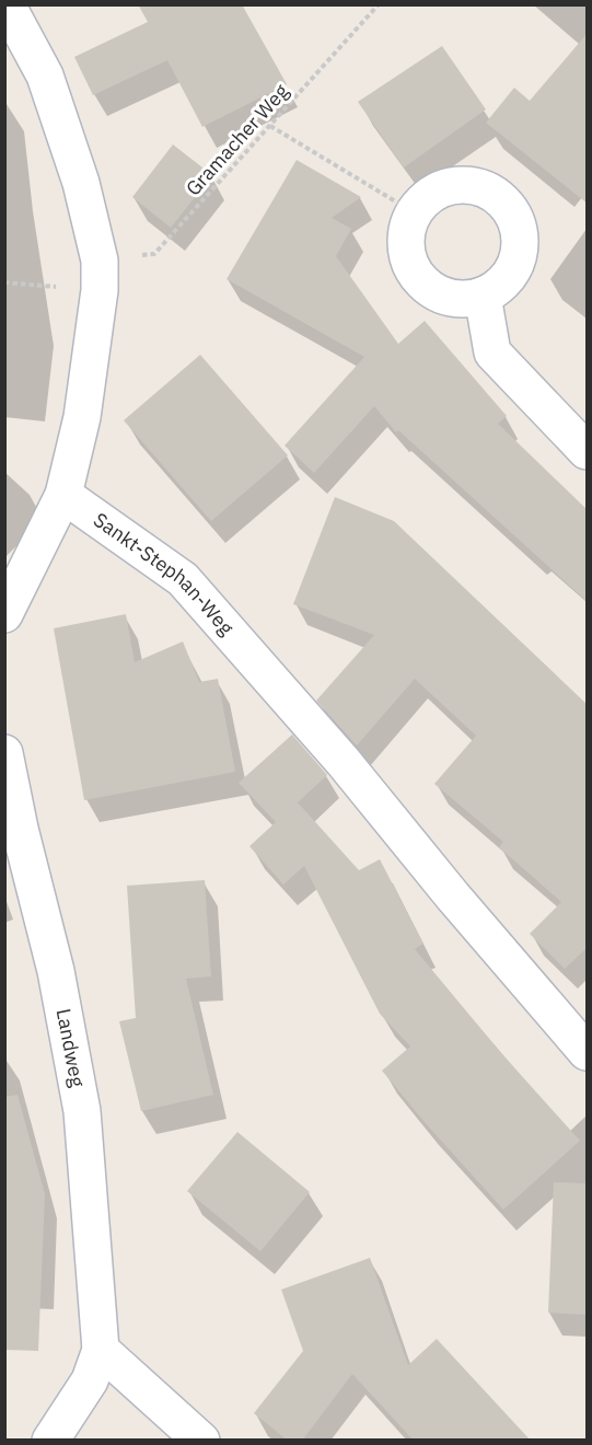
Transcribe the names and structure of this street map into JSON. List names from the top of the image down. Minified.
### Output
{"streets":{"street":["Sankt-Stephan-Weg","Landweg"],"path":["Gramacher Weg"]}}
